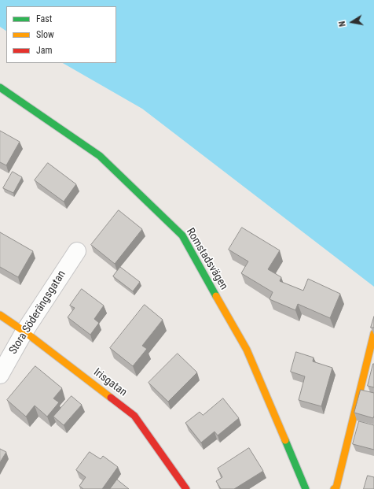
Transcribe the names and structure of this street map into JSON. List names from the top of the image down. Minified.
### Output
{"streets":{"street":["Romstadsvägen","Stora Söderängsgatan","Irisgatan"]},"crossings":[["Stora Söderängsgatan","Irisgatan"]],"legend":["Fast","Slow","Jam"],"north":"left"}
